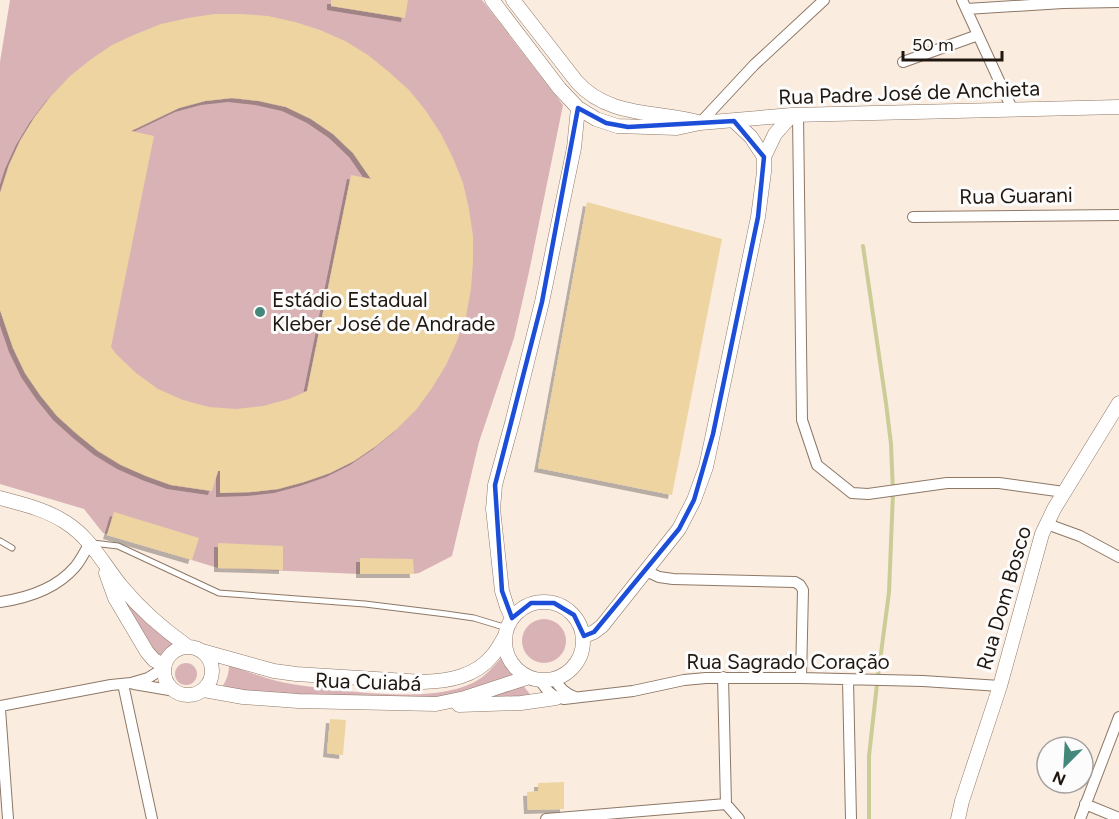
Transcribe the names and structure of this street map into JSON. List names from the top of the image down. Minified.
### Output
{"streets":{"street":["Rua Padre José de Anchieta","Rua Guarani","Rua Dom Bosco","Rua Sagrado Coração","Rua Cuiabá"]},"crossings":[["Rua Dom Bosco","Rua Sagrado Coração"]],"places":["Estádio Estadual Kleber José de Andrade"],"scale_bar":"50 m","north":"bottom left"}
